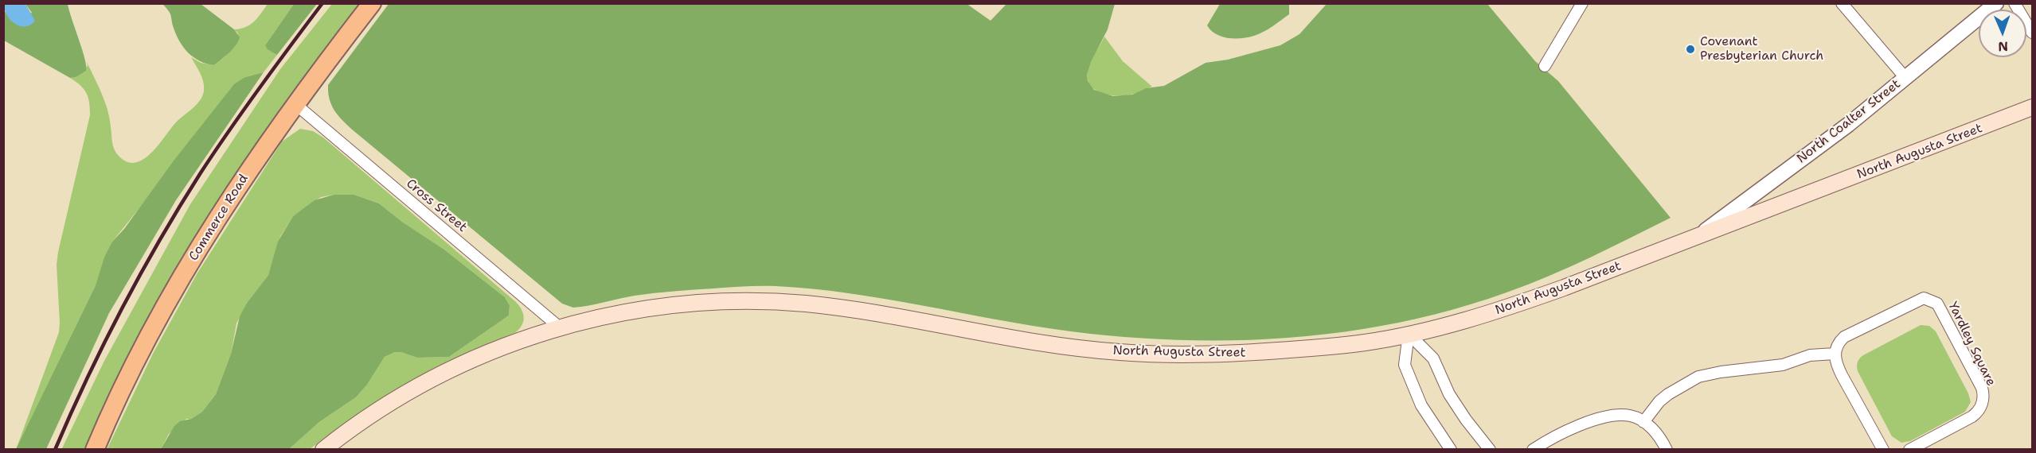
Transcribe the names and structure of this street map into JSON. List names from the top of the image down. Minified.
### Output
{"streets":{"main road":["North Augusta Street","Commerce Road"],"street":["North Coalter Street","Cross Street","Yardley Square"]},"crossings":[["North Coalter Street","North Augusta Street"],["North Augusta Street","Cross Street"],["Cross Street","Commerce Road"]],"places":["Covenant Presbyterian Church"],"north":"bottom"}
